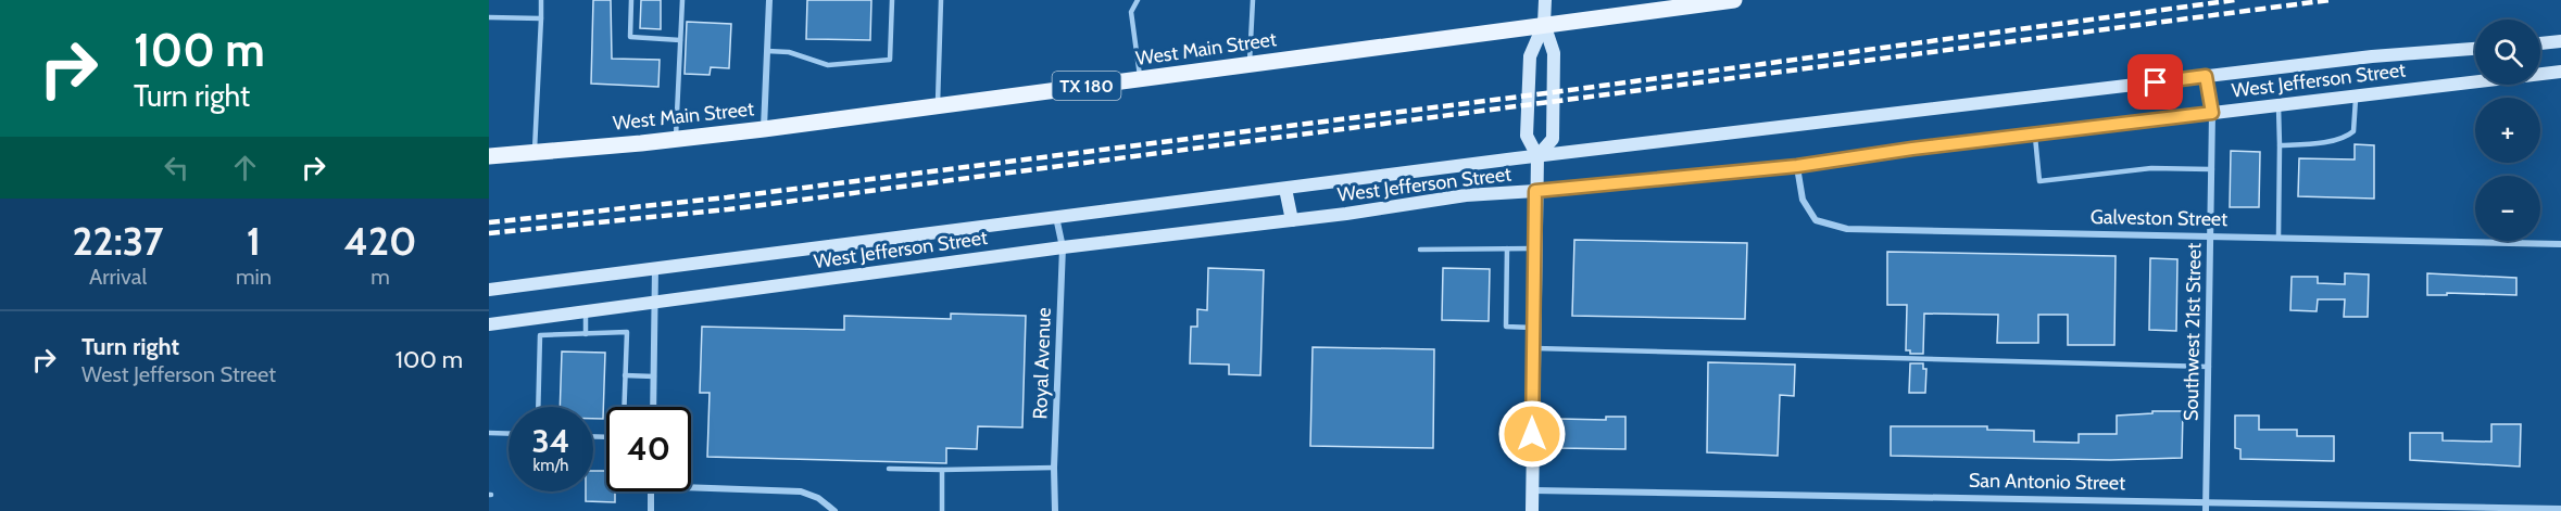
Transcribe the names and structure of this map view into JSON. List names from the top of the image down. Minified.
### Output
{"streets":{"main road":["West Main Street","West Jefferson Street","TX 180"],"street":["Galveston Street","Southwest 21st Street","Royal Avenue","San Antonio Street"]},"crossings":[["West Jefferson Street","Galveston Street"],["West Jefferson Street","Southwest 21st Street"],["West Jefferson Street","Royal Avenue"],["Galveston Street","Southwest 21st Street"],["Southwest 21st Street","San Antonio Street"]],"page":{"turn":["100 m","Turn right"],"map_buttons":["+","−"],"eta":["22:37","Arrival","1","min","420","m"],"list":[{"name":"Turn right","note":"West Jefferson Street","value":"100 m"}],"speed":"34 km/h","limit":"40"}}
